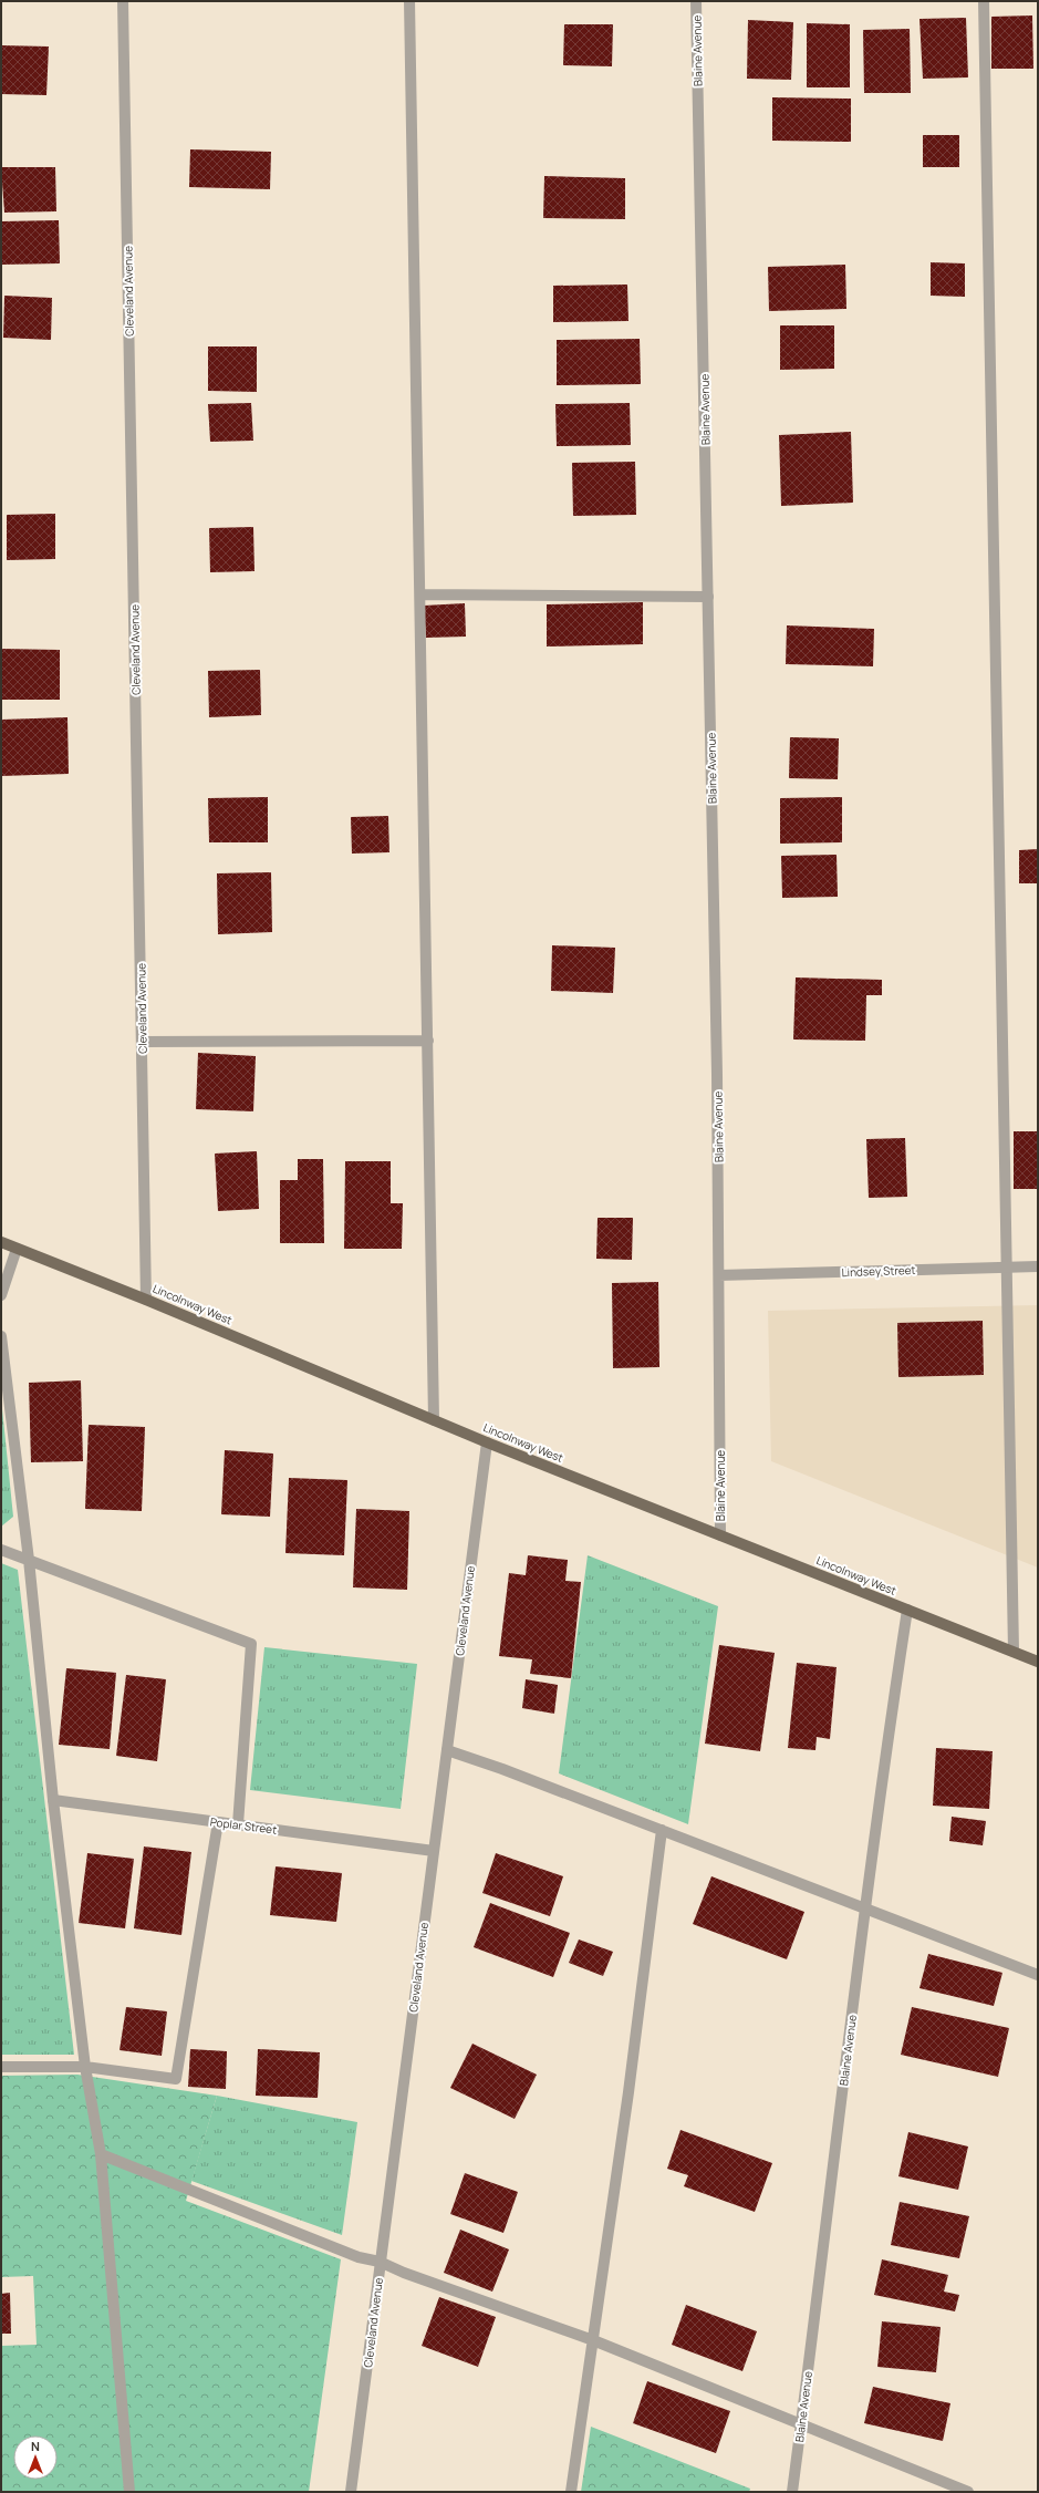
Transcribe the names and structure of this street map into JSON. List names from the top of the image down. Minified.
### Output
{"streets":{"main road":["Lincolnway West"],"street":["Blaine Avenue","Cleveland Avenue","Lindsey Street","Poplar Street"]},"crossings":[["Blaine Avenue","Lindsey Street"],["Blaine Avenue","Lincolnway West"],["Cleveland Avenue","Lincolnway West"],["Cleveland Avenue","Poplar Street"]],"north":"top"}
